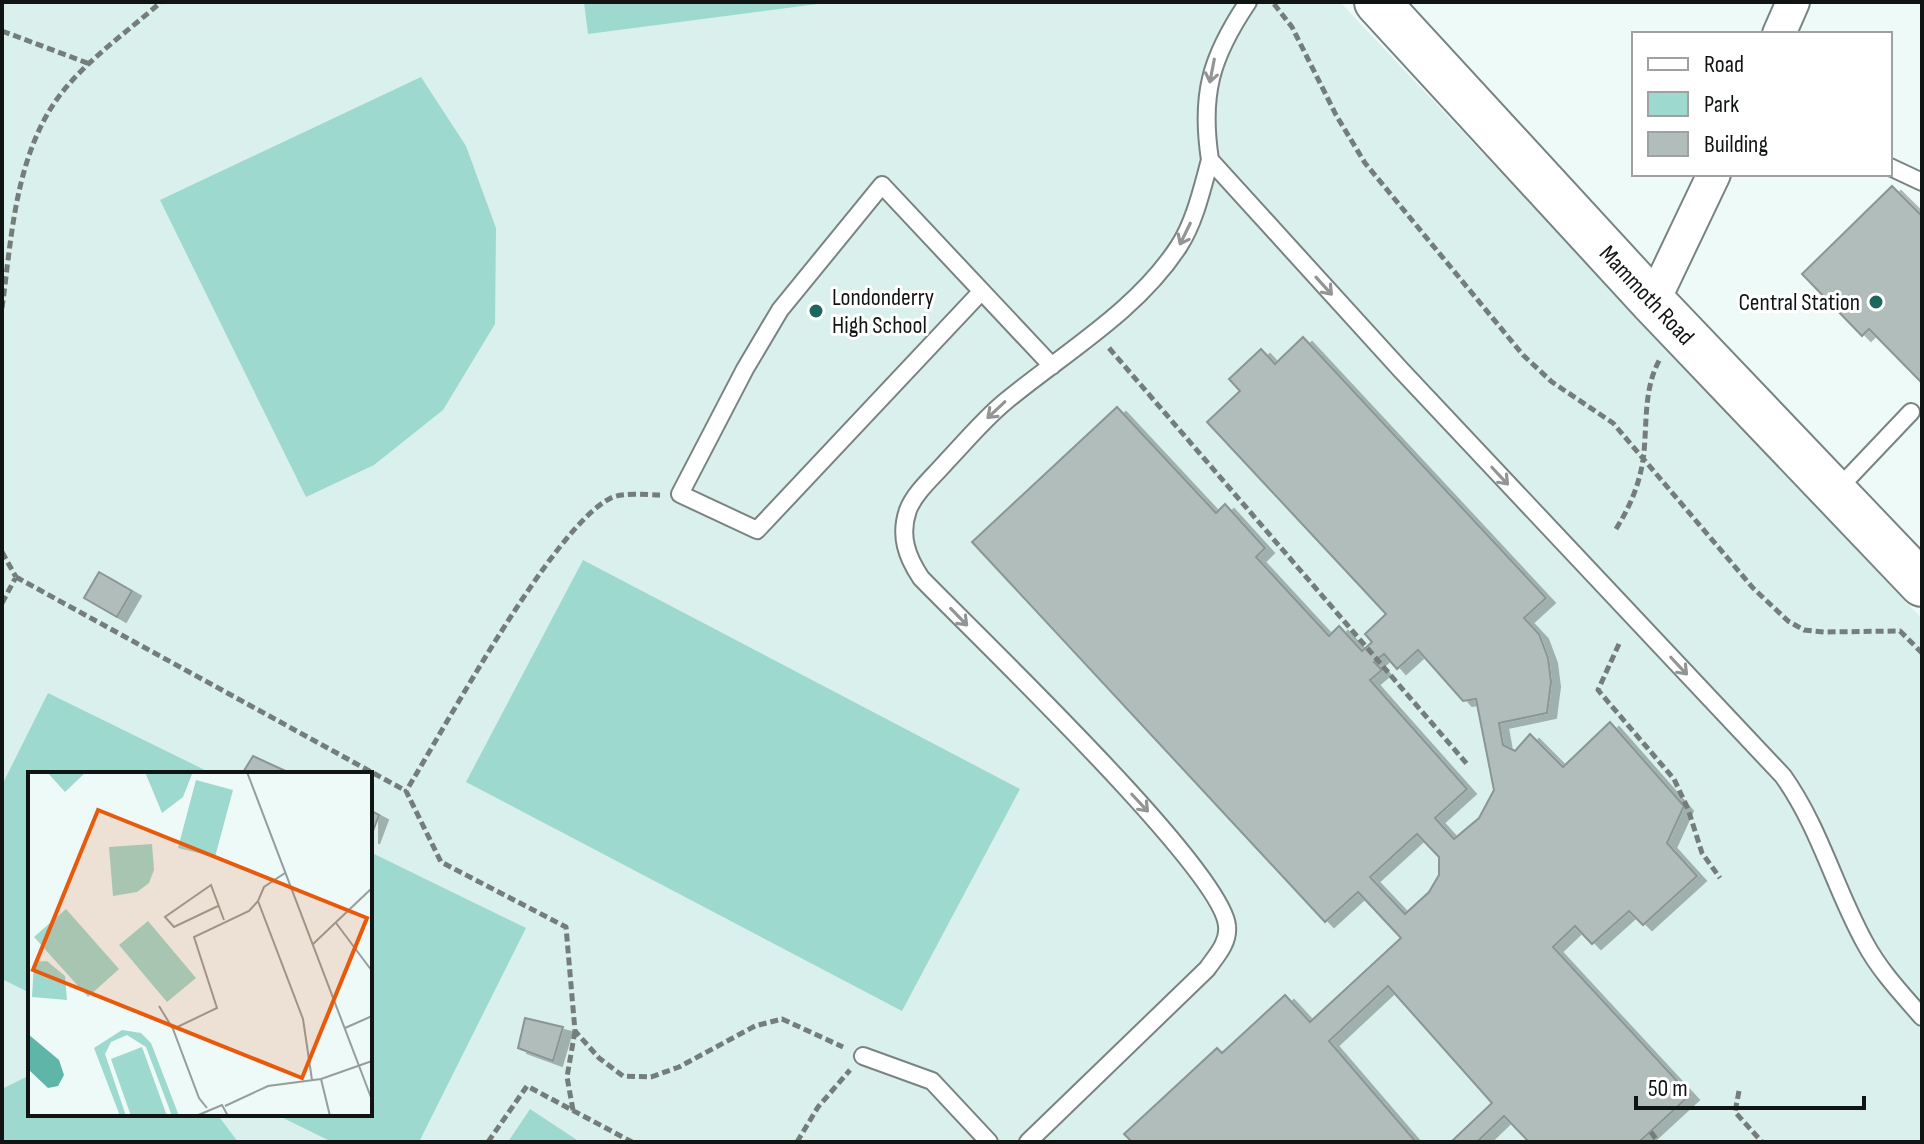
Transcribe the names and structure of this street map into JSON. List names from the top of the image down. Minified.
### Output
{"streets":{"main road":["Mammoth Road"]},"places":["Central Station","Londonderry High School"],"legend":["Road","Park","Building"],"scale_bar":"50 m"}
